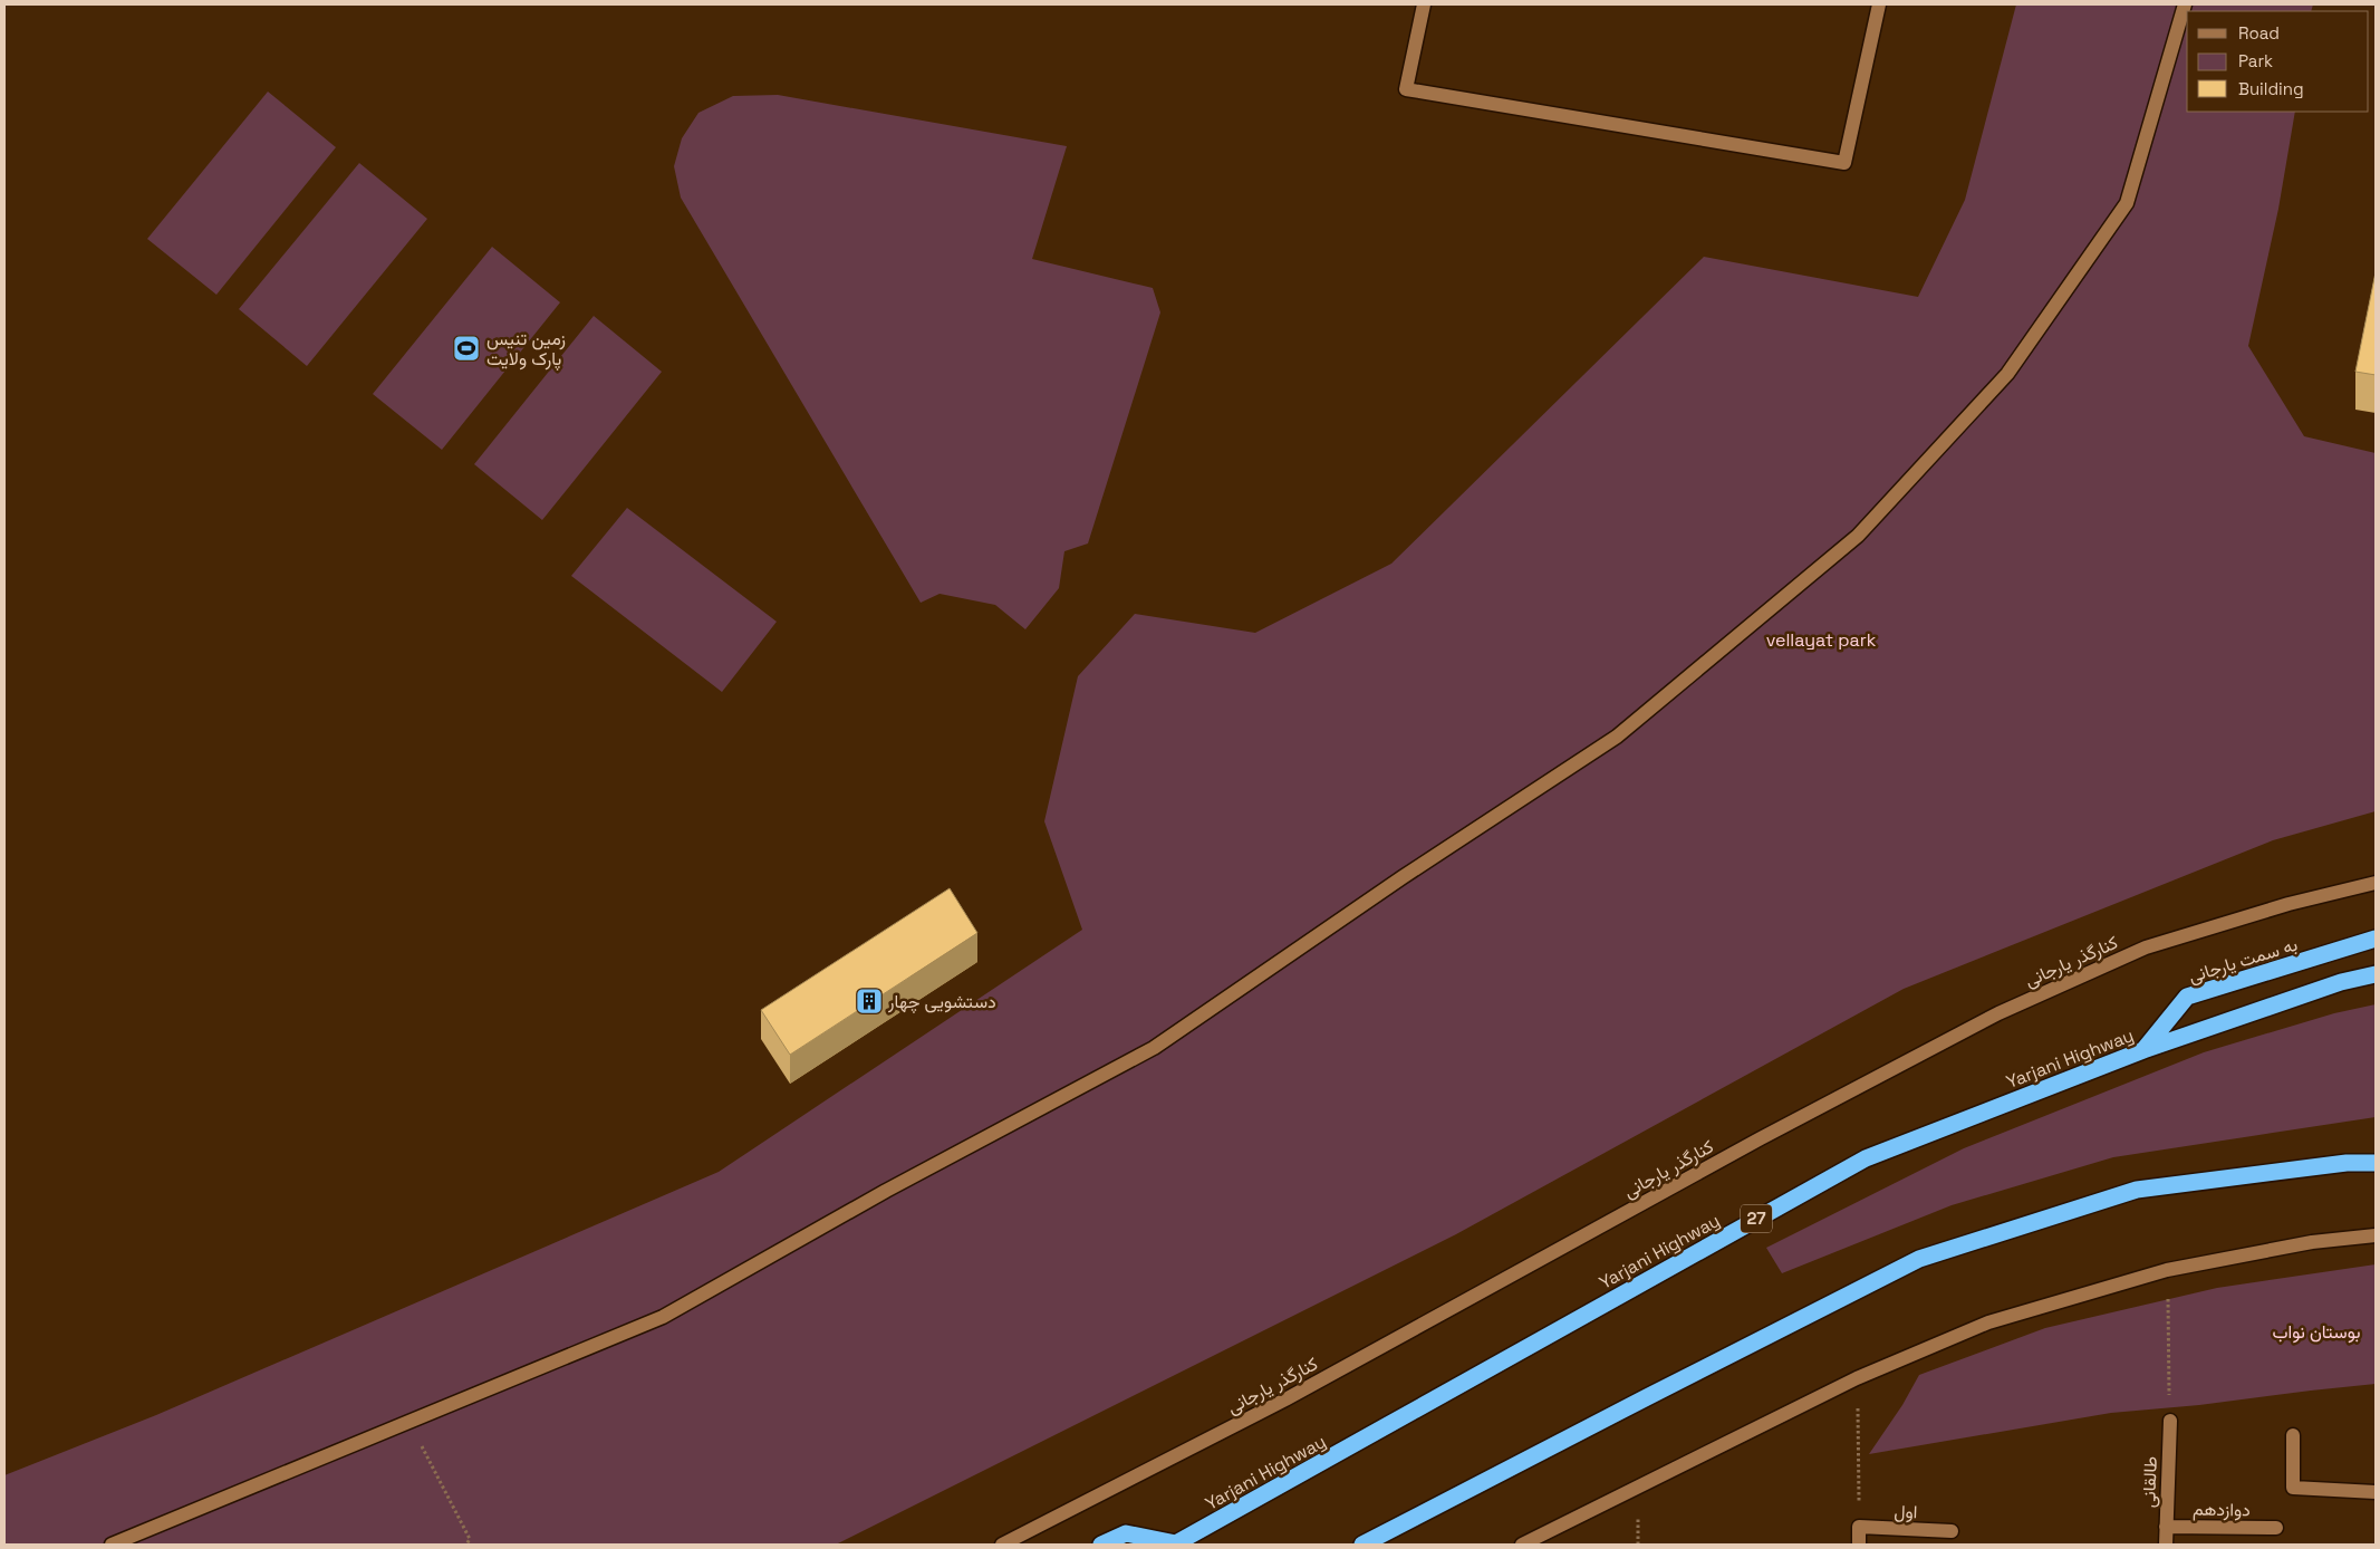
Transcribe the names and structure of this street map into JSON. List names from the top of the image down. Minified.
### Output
{"streets":{"highway":["به سمت یارجانی","Yarjani Highway","27"],"main road":["کنارگذر یارجانی","طالقانی","دوازدهم","اول"]},"crossings":[["به سمت یارجانی","Yarjani Highway"],["طالقانی","دوازدهم"]],"parks":["vellayat park","بوستان نواب"],"places":{"sports":["زمین تنیس پارک ولایت"],"building":["دستشویی چهار"]},"legend":["Road","Park","Building"]}
